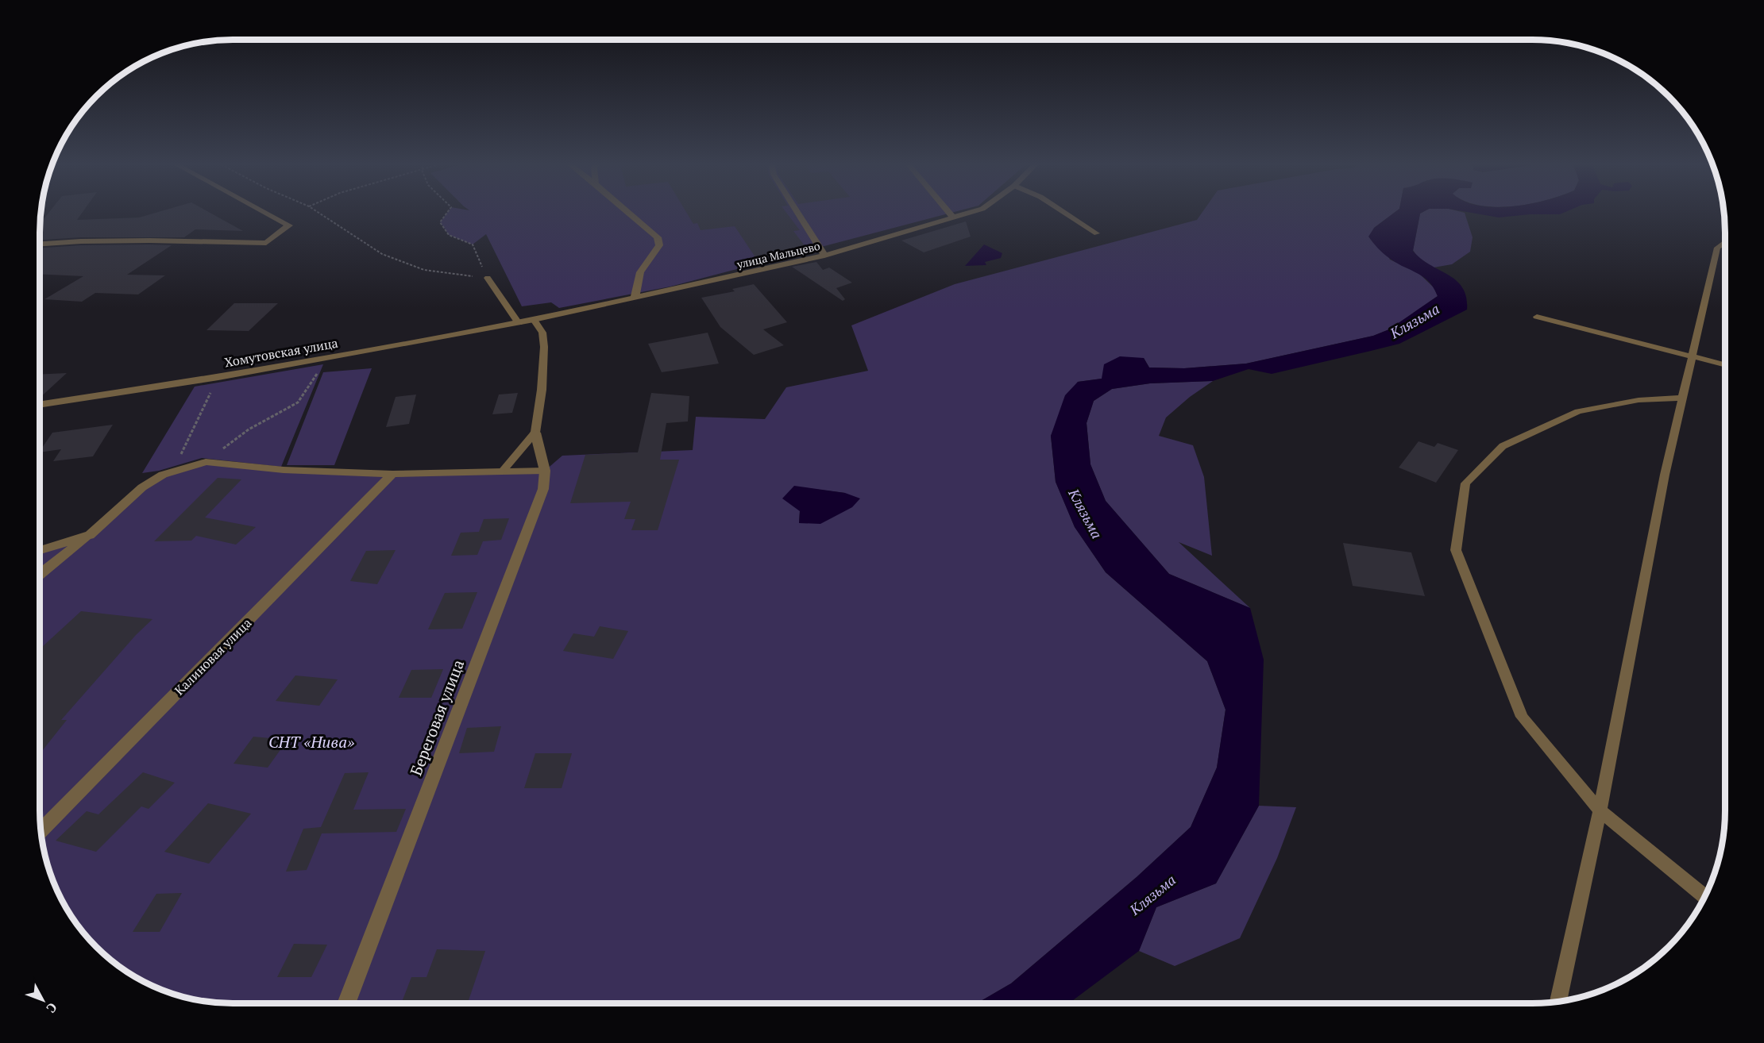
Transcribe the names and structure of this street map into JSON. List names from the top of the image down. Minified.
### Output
{"streets":{"street":["улица Мальцево","Хомутовская улица","Калиновая улица","Береговая улица"]},"crossings":[["улица Мальцево","Хомутовская улица"]],"water":["Клязьма"],"parks":["СНТ «Нива»"],"north":"bottom right"}
